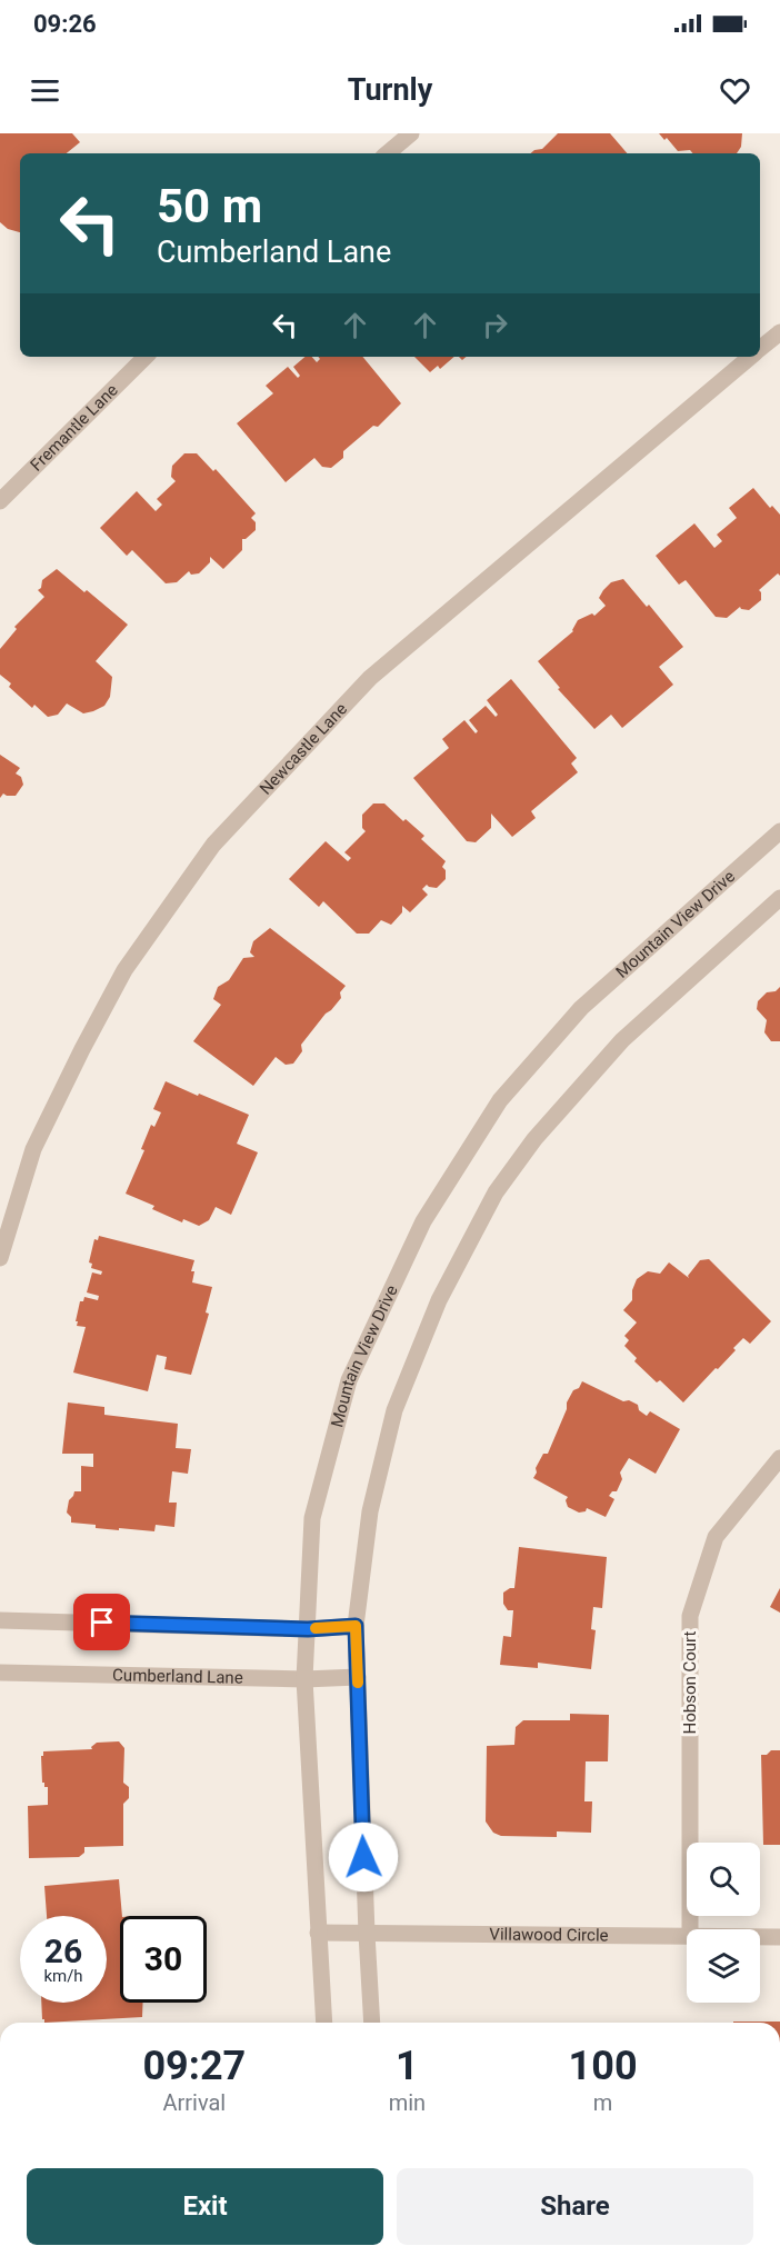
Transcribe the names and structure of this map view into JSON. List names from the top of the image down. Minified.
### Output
{"streets":{"street":["Fremantle Lane","Newcastle Lane","Mountain View Drive","Cumberland Lane","Hobson Court","Villawood Circle"]},"crossings":[["Mountain View Drive","Cumberland Lane"],["Mountain View Drive","Villawood Circle"]],"page":{"status":"09:26","header":"Turnly","turn":["50 m","Cumberland Lane"],"speed":"26 km/h","limit":"30","eta":["09:27","Arrival","1","min","100","m"],"buttons":["Exit","Share"]}}
